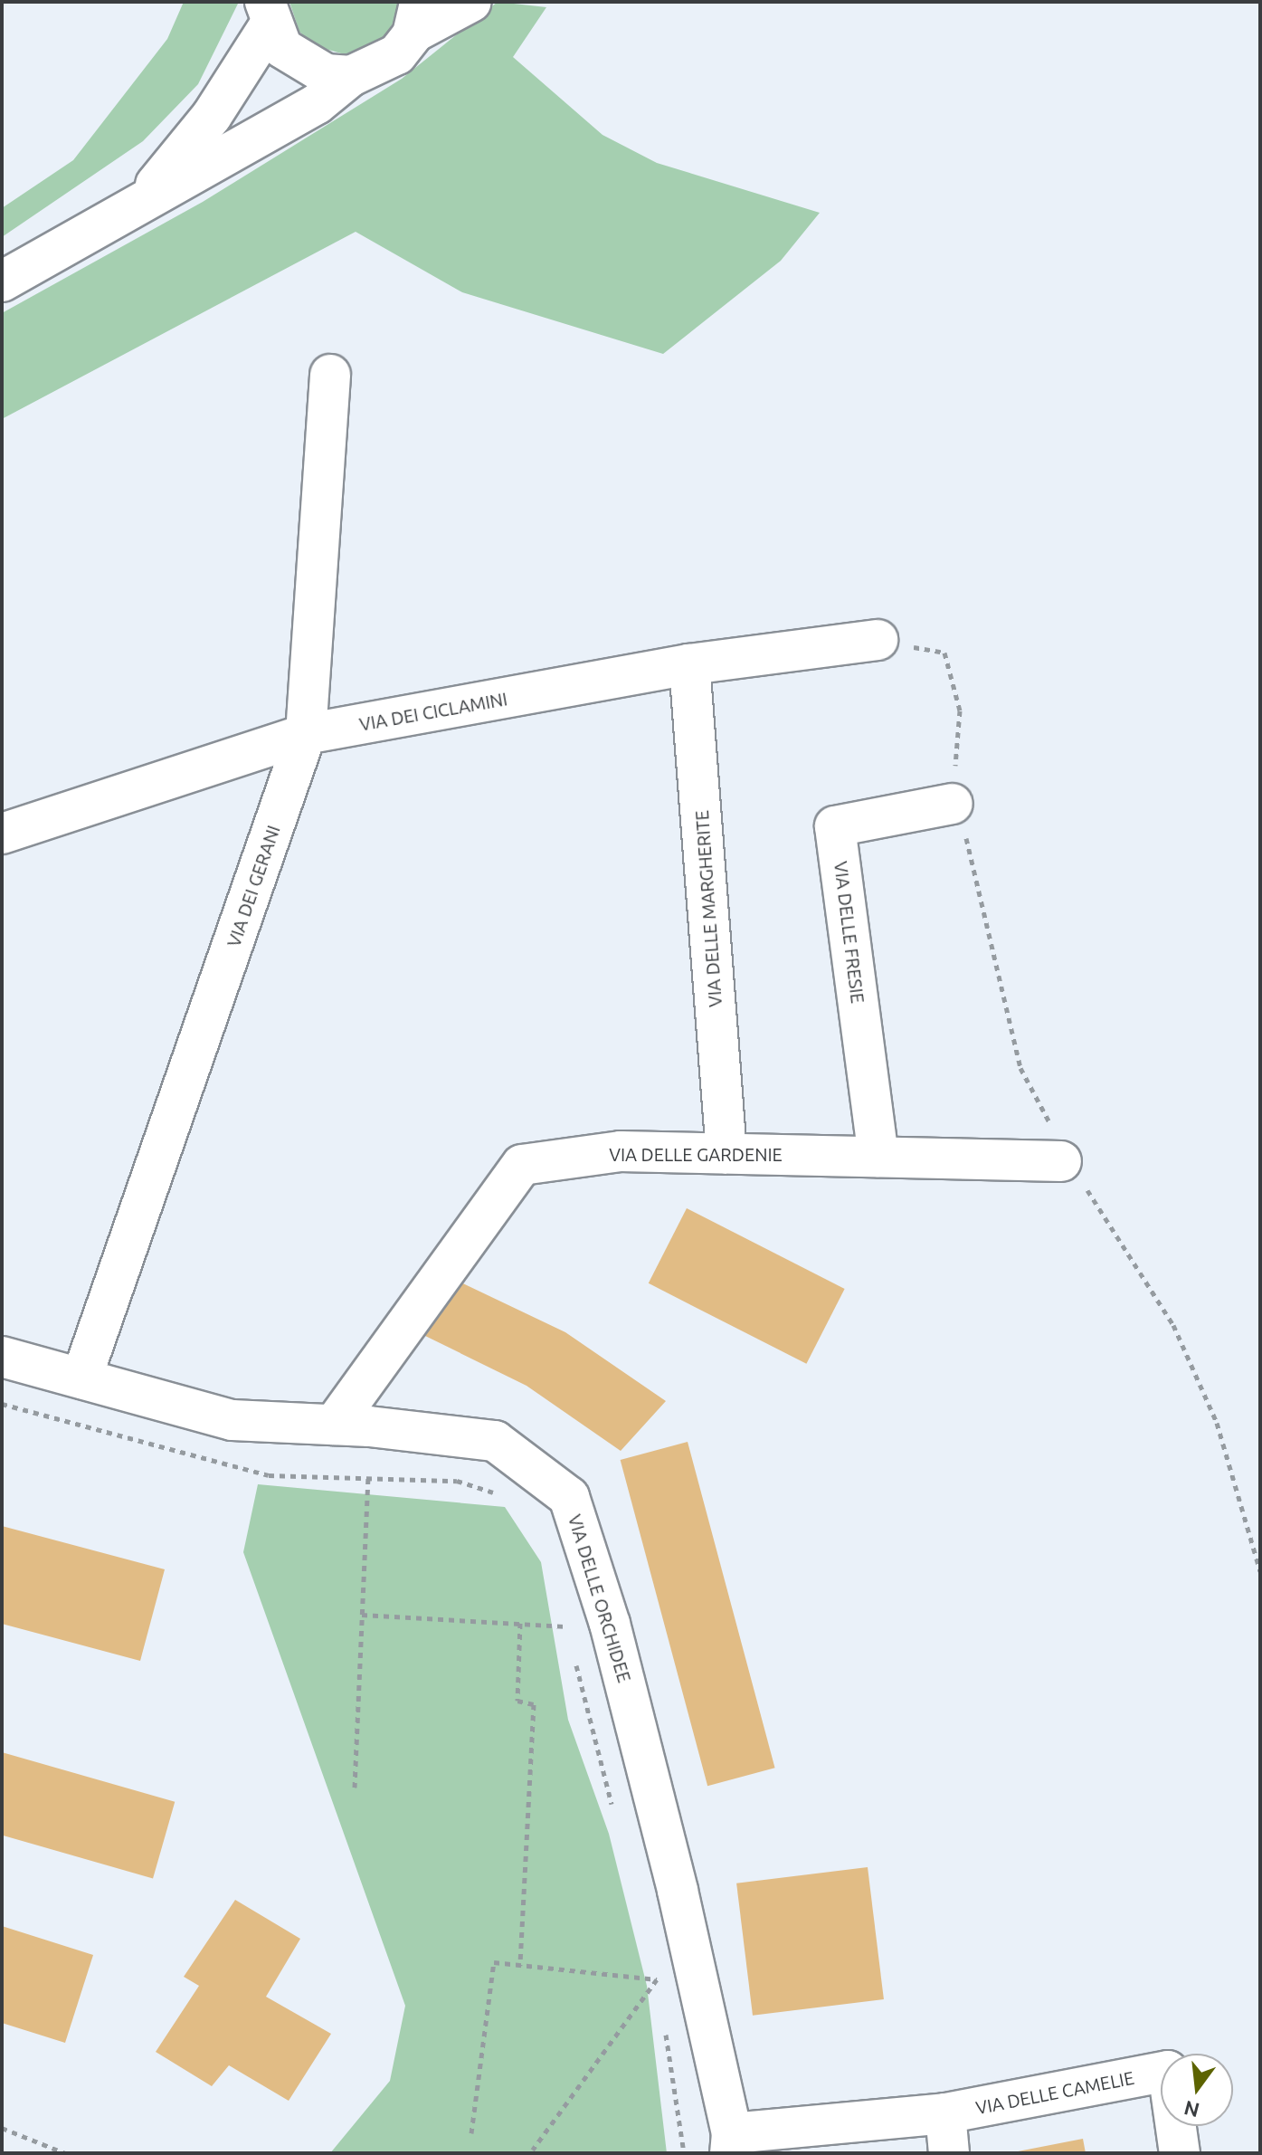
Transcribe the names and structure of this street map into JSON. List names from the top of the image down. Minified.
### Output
{"streets":{"street":["VIA DEI CICLAMINI","VIA DEI GERANI","VIA DELLE MARGHERITE","VIA DELLE FRESIE","VIA DELLE GARDENIE","VIA DELLE ORCHIDEE","VIA DELLE CAMELIE"]},"crossings":[["VIA DEI CICLAMINI","VIA DEI GERANI"],["VIA DEI CICLAMINI","VIA DELLE MARGHERITE"],["VIA DEI GERANI","VIA DELLE ORCHIDEE"],["VIA DELLE MARGHERITE","VIA DELLE GARDENIE"],["VIA DELLE FRESIE","VIA DELLE GARDENIE"],["VIA DELLE GARDENIE","VIA DELLE ORCHIDEE"],["VIA DELLE ORCHIDEE","VIA DELLE CAMELIE"]],"north":"bottom"}
